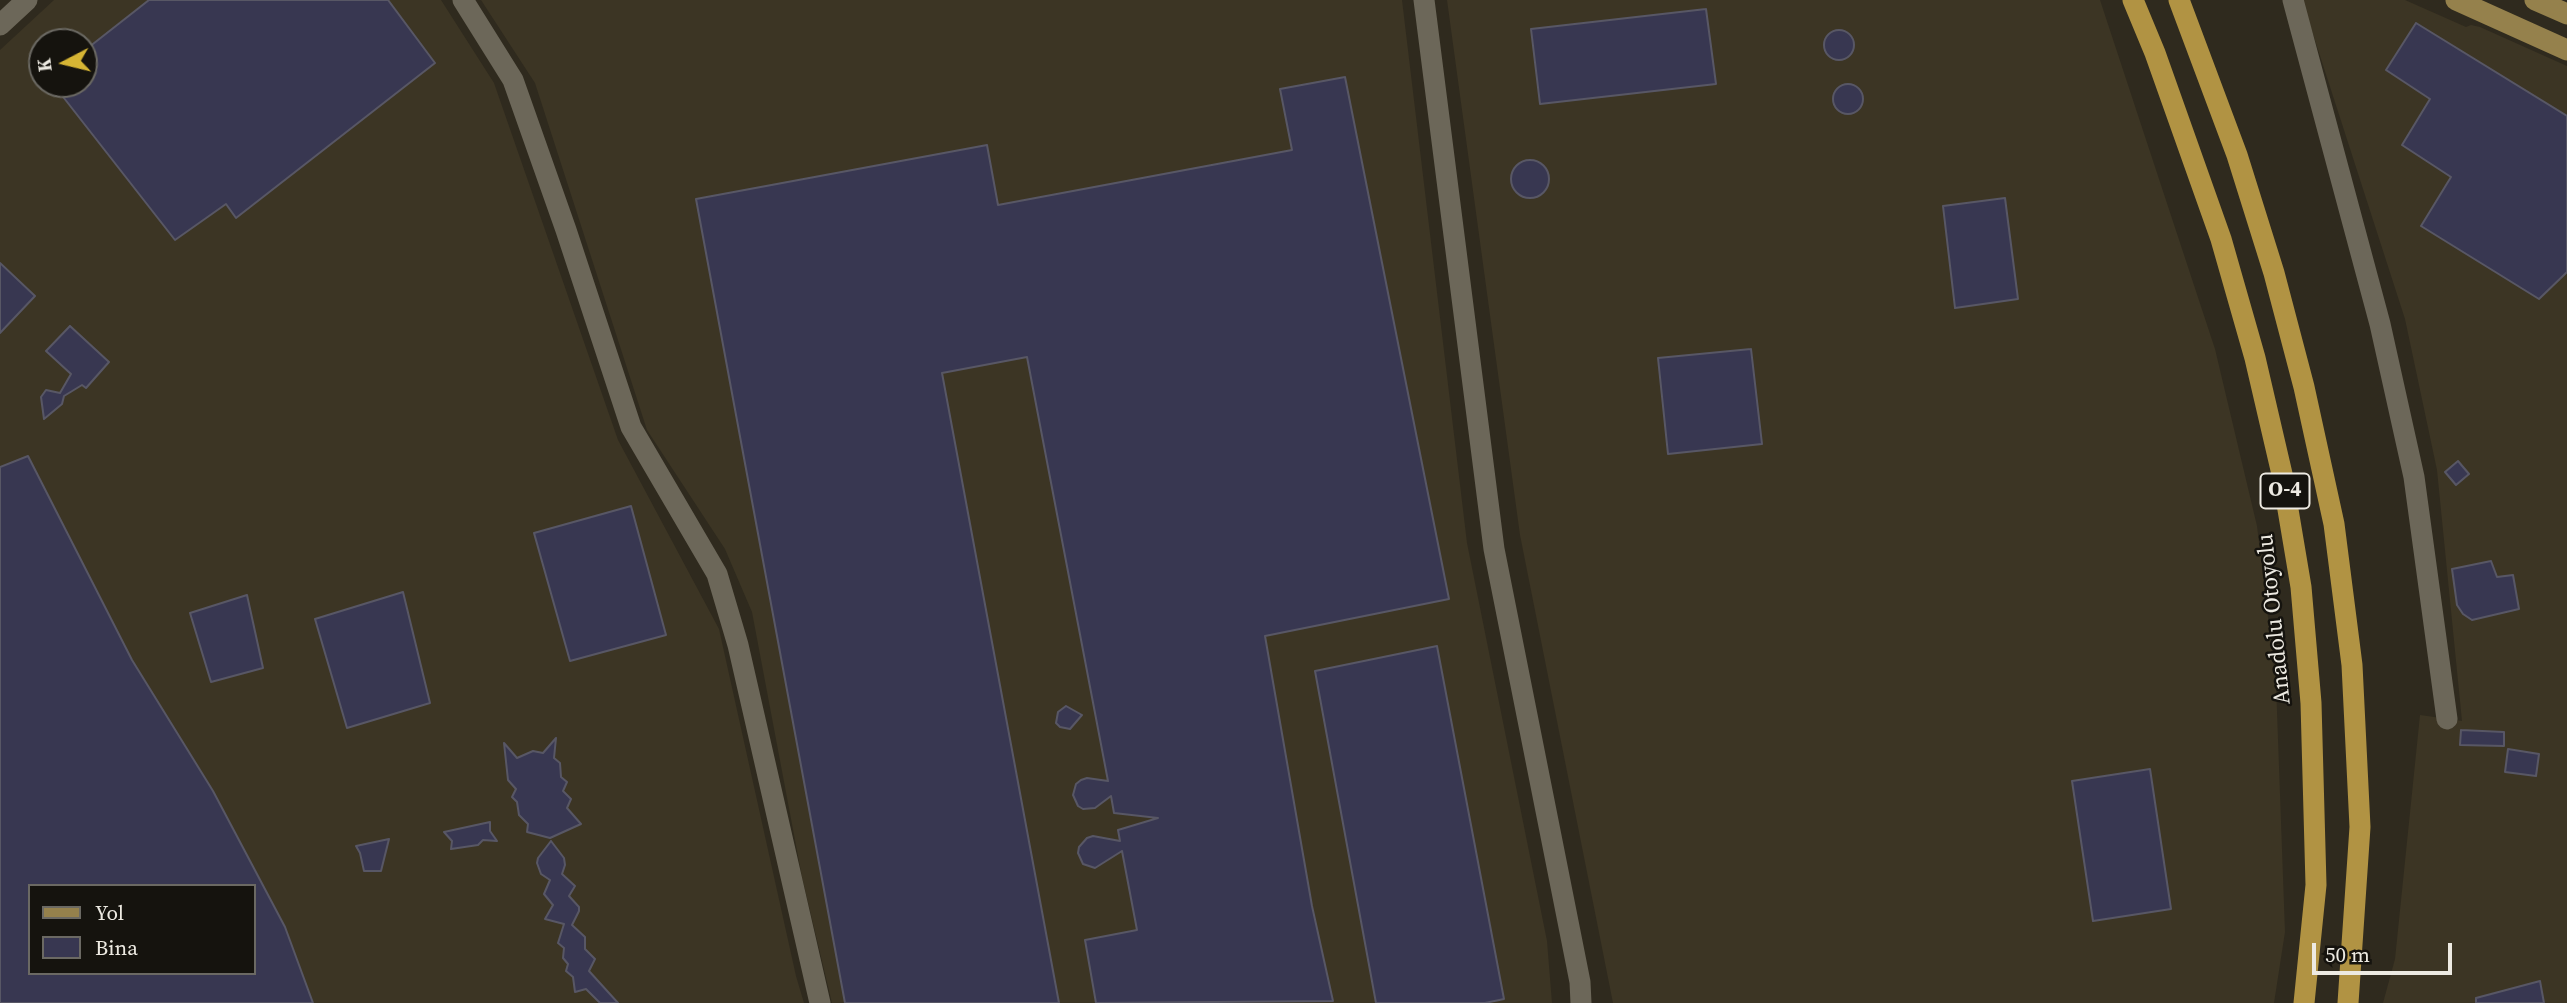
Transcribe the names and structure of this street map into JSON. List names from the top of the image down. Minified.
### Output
{"streets":{"highway":["O-4","Anadolu Otoyolu"]},"legend":["Yol","Bina"],"scale_bar":"50 m","north":"left"}
